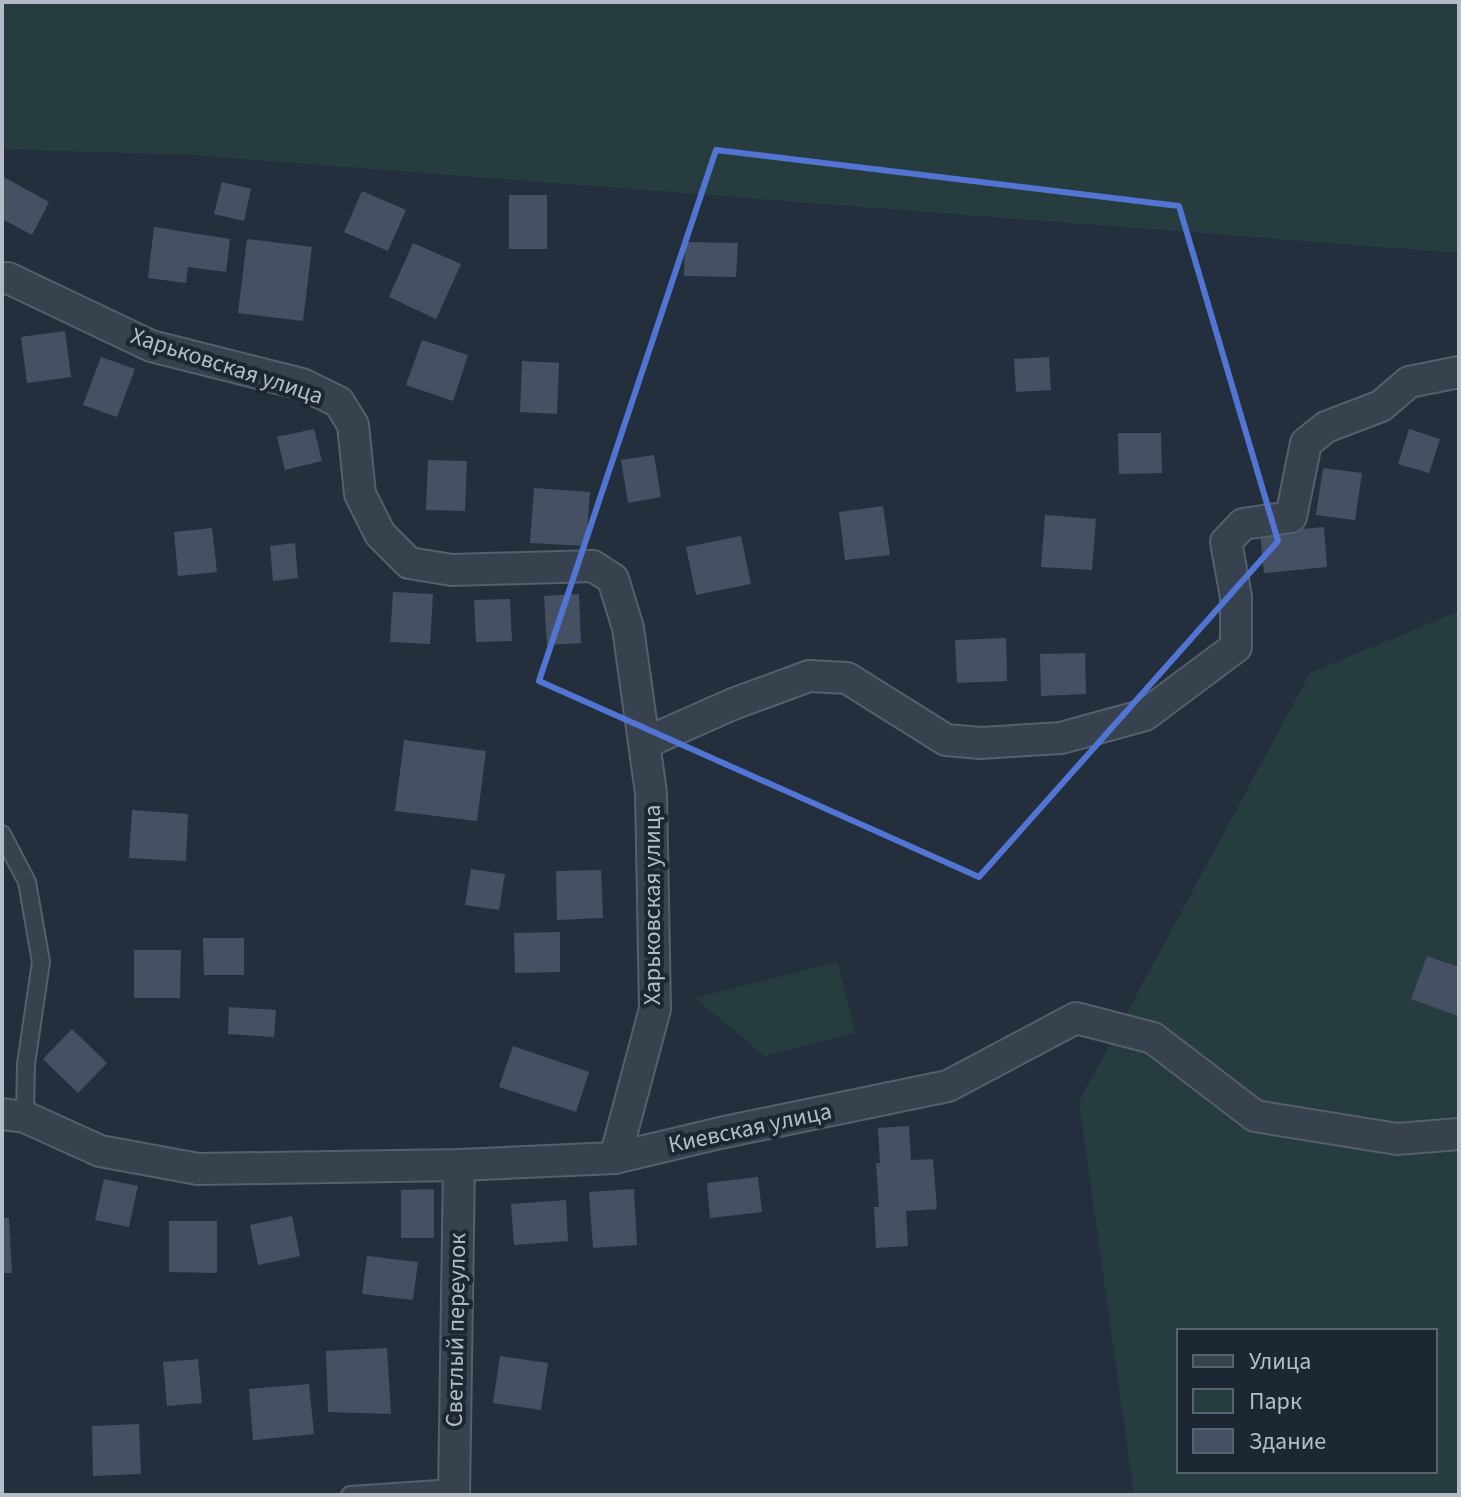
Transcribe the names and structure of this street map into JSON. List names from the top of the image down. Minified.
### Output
{"streets":{"street":["Харьковская улица","Киевская улица","Светлый переулок"]},"crossings":[["Харьковская улица","Киевская улица"],["Киевская улица","Светлый переулок"]],"legend":["Улица","Парк","Здание"]}
